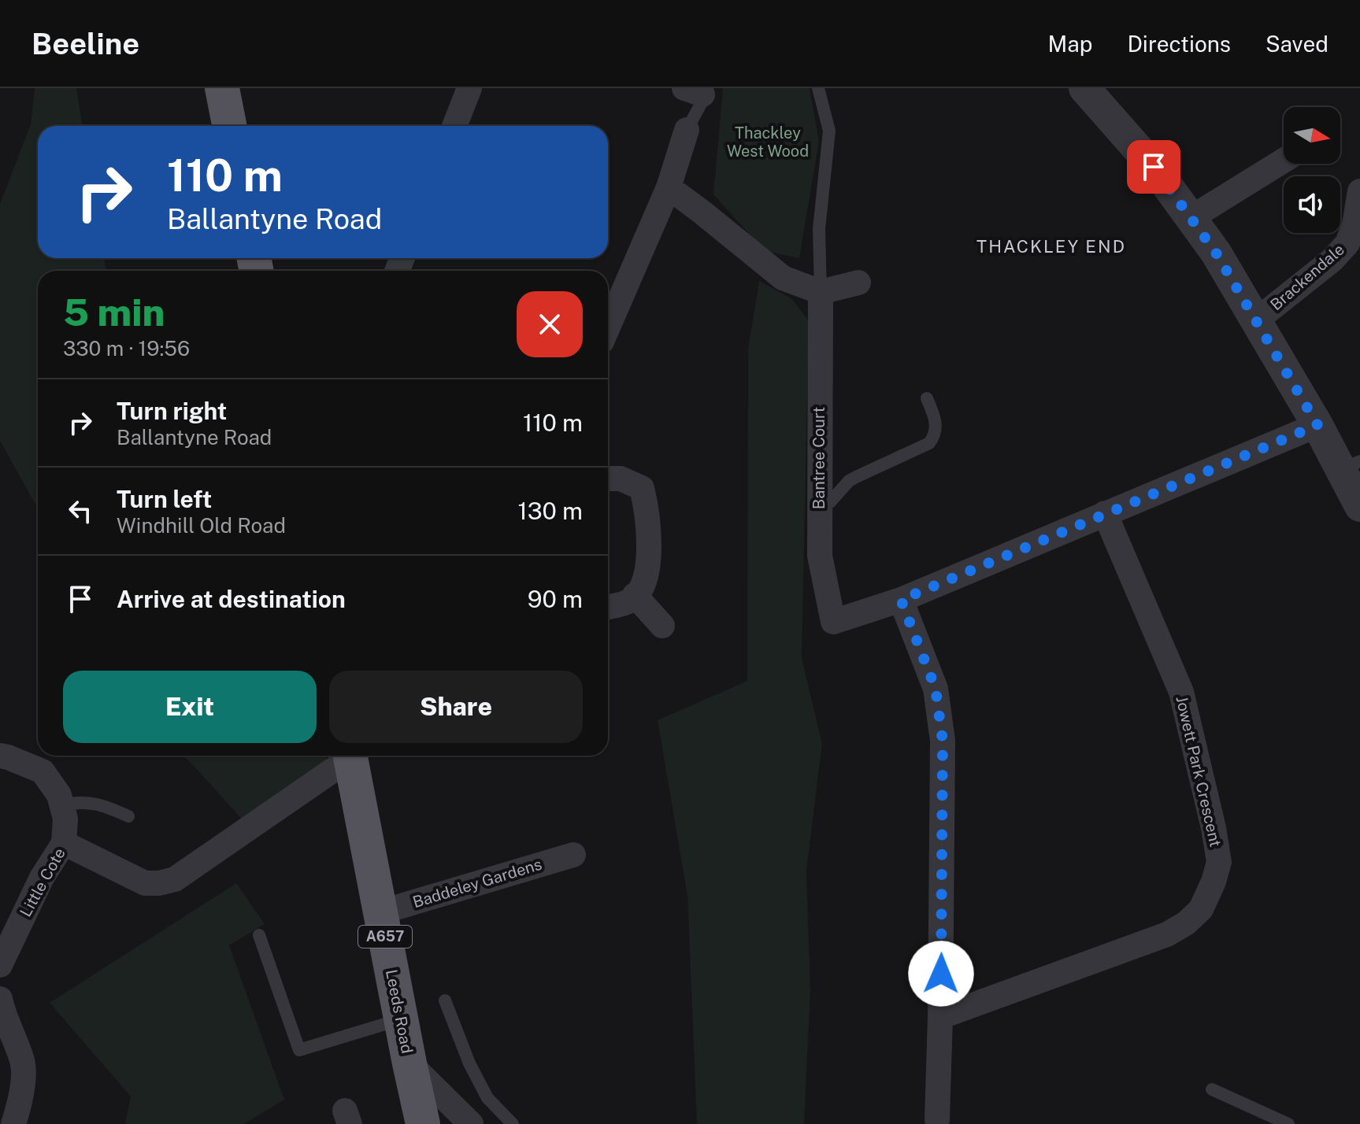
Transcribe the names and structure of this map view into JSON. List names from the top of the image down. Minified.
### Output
{"streets":{"main road":["A657","Leeds Road"],"street":["Brackendale","Bantree Court","Jowett Park Crescent","Little Cote","Baddeley Gardens"]},"crossings":[["Baddeley Gardens","Leeds Road"]],"districts":["THACKLEY END"],"parks":["Thackley West Wood"],"north":"right","page":{"header":"Beeline","nav":["Map","Directions","Saved"],"turn":["110 m","Ballantyne Road"],"heading":["5 min","330 m · 19:56"],"list":[{"name":"Turn right","note":"Ballantyne Road","value":"110 m"},{"name":"Turn left","note":"Windhill Old Road","value":"130 m"},{"name":"Arrive at destination","value":"90 m"}],"buttons":["Exit","Share"]}}
